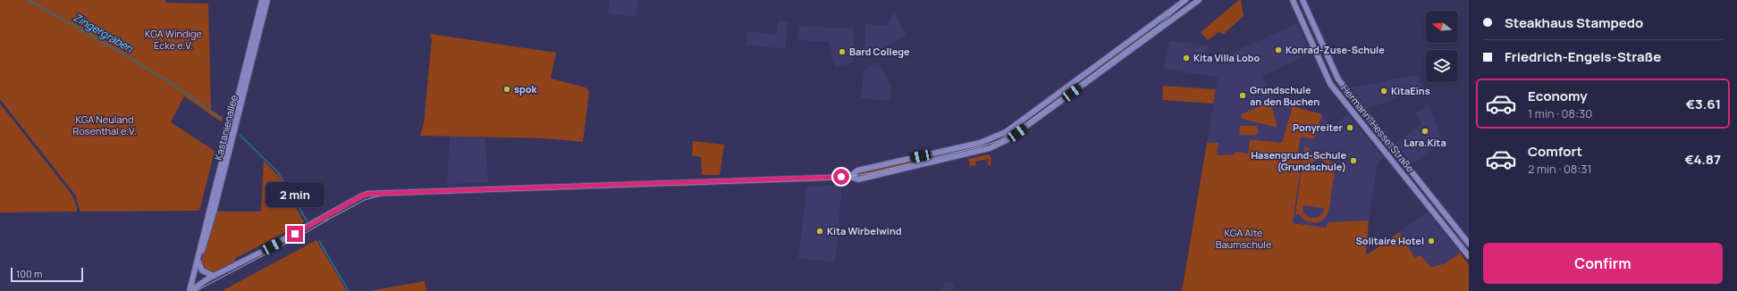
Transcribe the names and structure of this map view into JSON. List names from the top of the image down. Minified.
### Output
{"streets":{"main road":["Kastanienallee","Hermann-Hesse-Straße"]},"water":["Zingergraben"],"parks":["KGA Windige Ecke e.V.","KGA Neuland Rosenthal e.V.","KGA Alte Baumschule"],"places":["Konrad-Zuse-Schule","Bard College","Kita Villa Lobo","spok","KitaEins","Grundschule an den Buchen","Ponyreiter","Lara.Kita","Hasengrund-Schule (Grundschule)","Kita Wirbelwind","Solitaire Hotel"],"scale_bar":"100 m","north":"left","page":{"banner":["Steakhaus Stampedo","Friedrich-Engels-Straße"],"list":[{"name":"Economy","note":"1 min · 08:30","value":"€3.61"},{"name":"Comfort","note":"2 min · 08:31","value":"€4.87"}],"bubble":"2 min","buttons":"Confirm","scale":"100 m"}}
